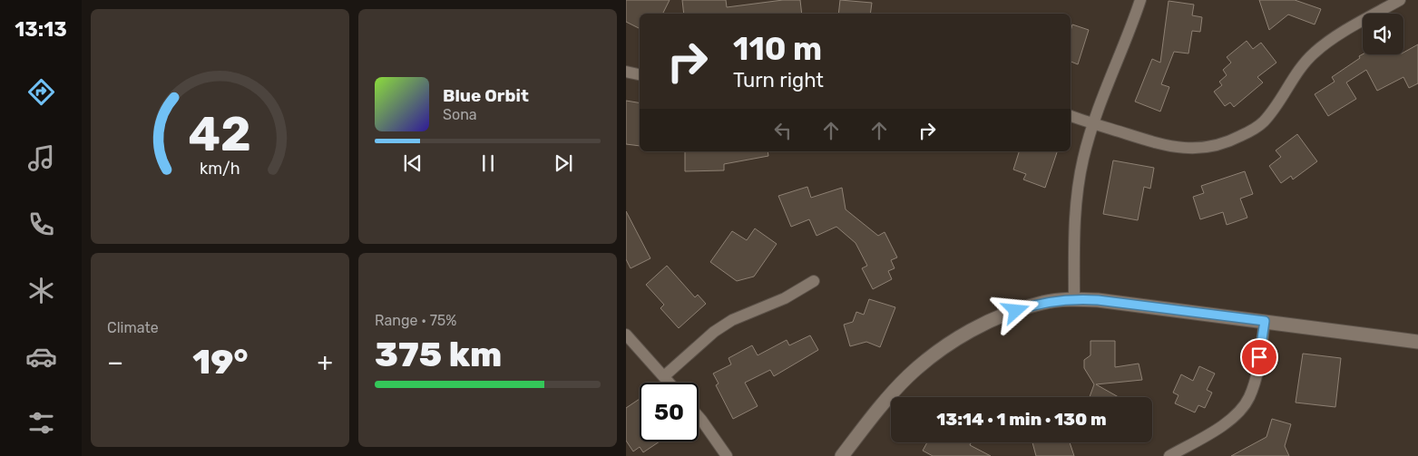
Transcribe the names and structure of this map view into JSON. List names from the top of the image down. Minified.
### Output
{"page":{"tabs":"13:13","turn":["110 m","Turn right"],"song":["Blue Orbit","Sona"],"tile":["Climate",["Range · 75%","375 km"]],"heat":["−","19°","+"],"limit":"50","trip":"13:14 · 1 min · 130 m","gauge":["42","km/h"]}}
